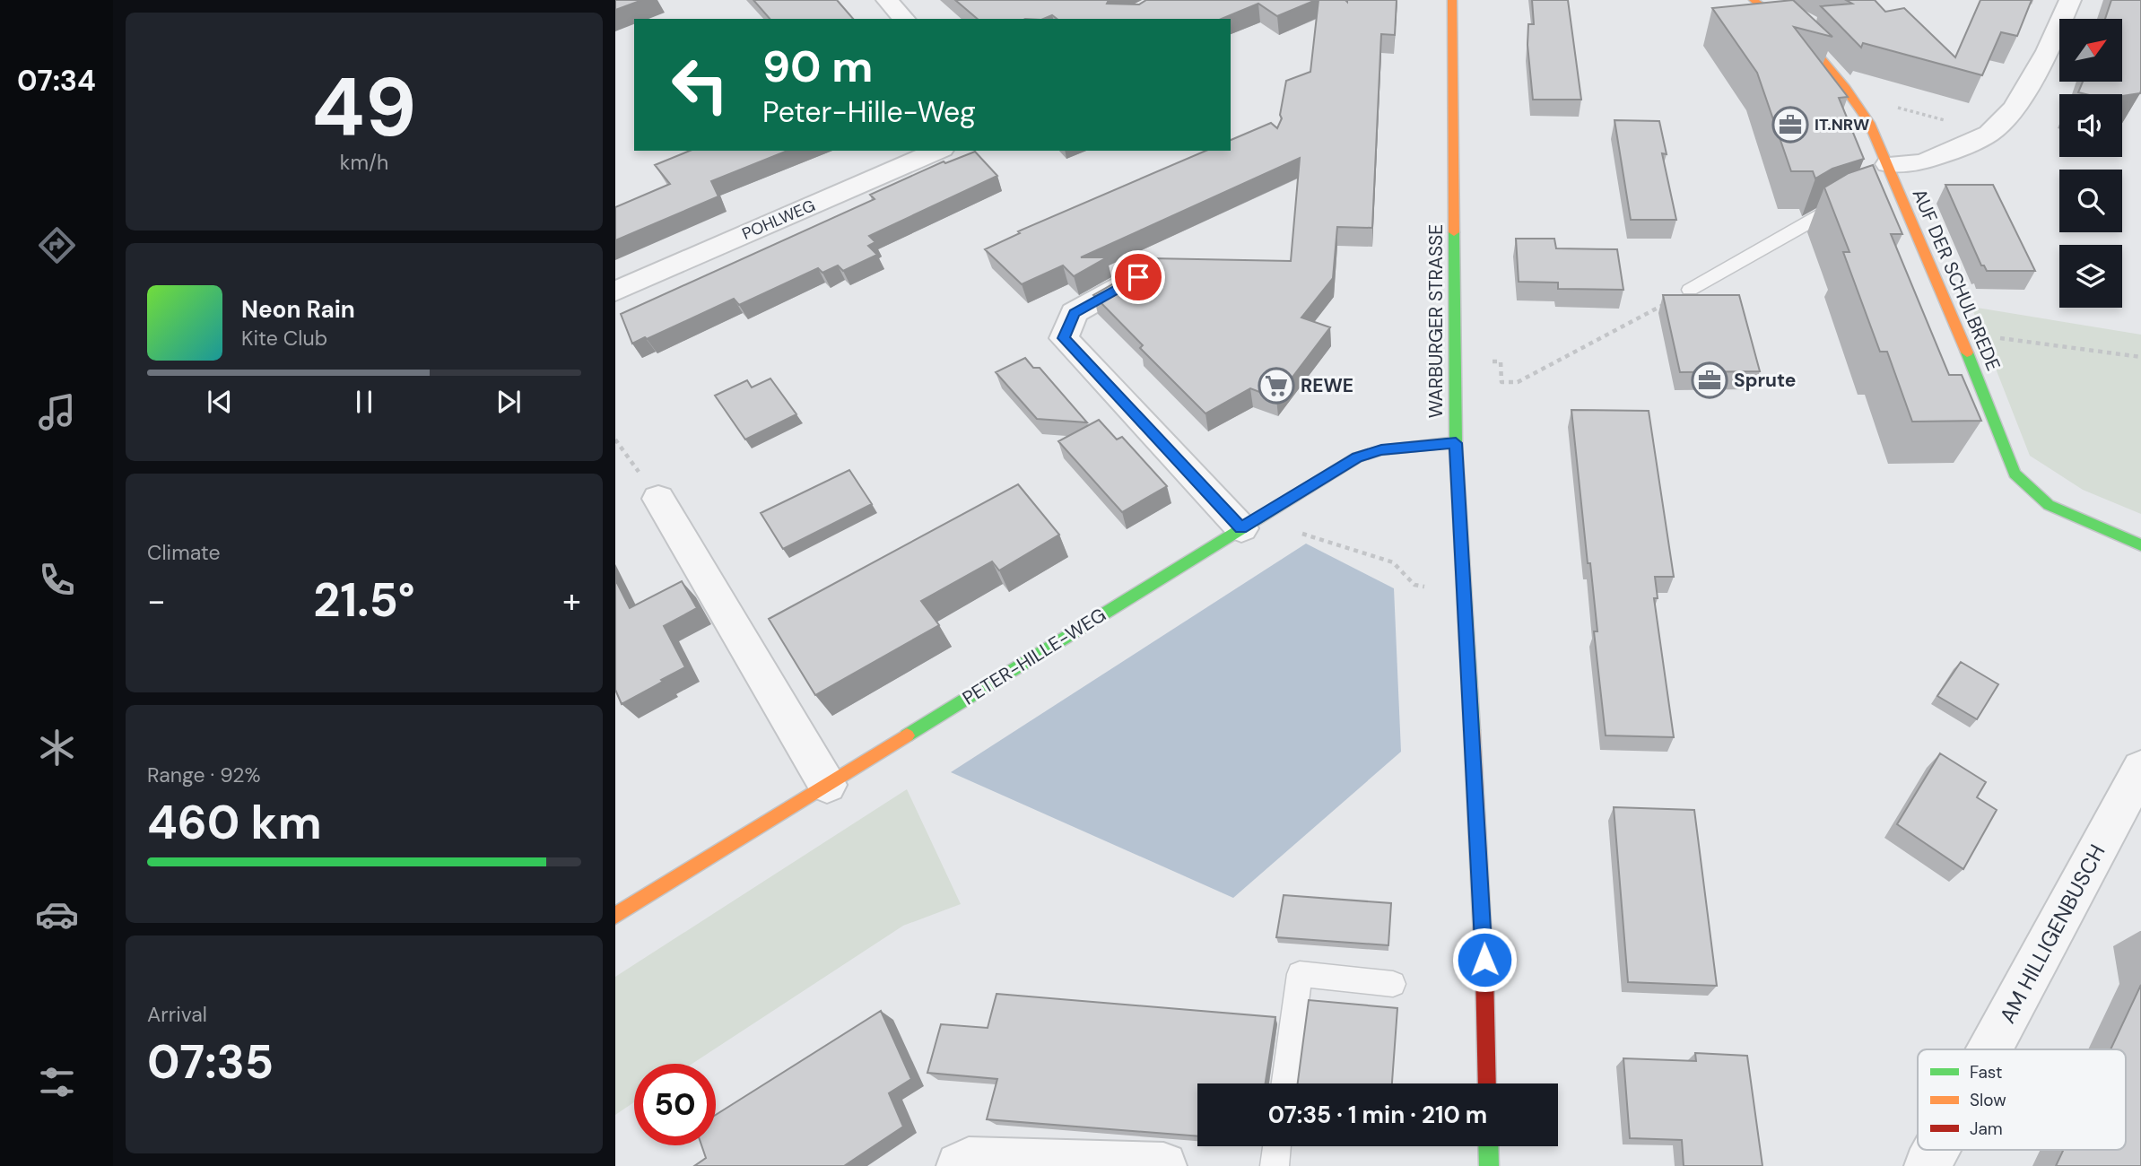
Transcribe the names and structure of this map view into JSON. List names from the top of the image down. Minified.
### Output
{"streets":{"street":["POHLWEG","AUF DER SCHULBREDE","WARBURGER STRASSE","PETER-HILLE-WEG","AM HILLIGENBUSCH"]},"crossings":[["WARBURGER STRASSE","PETER-HILLE-WEG"]],"places":{"office":["IT.NRW","Sprute"],"supermarket":["REWE"]},"legend":["Fast","Slow","Jam"],"north":"top right","page":{"tabs":"07:34","tile":[["49","km/h"],"Climate",["Range · 92%","460 km"],["Arrival","07:35"]],"turn":["90 m","Peter-Hille-Weg"],"song":["Neon Rain","Kite Club"],"heat":["−","21.5°","+"],"limit":"50","trip":"07:35 · 1 min · 210 m"}}
